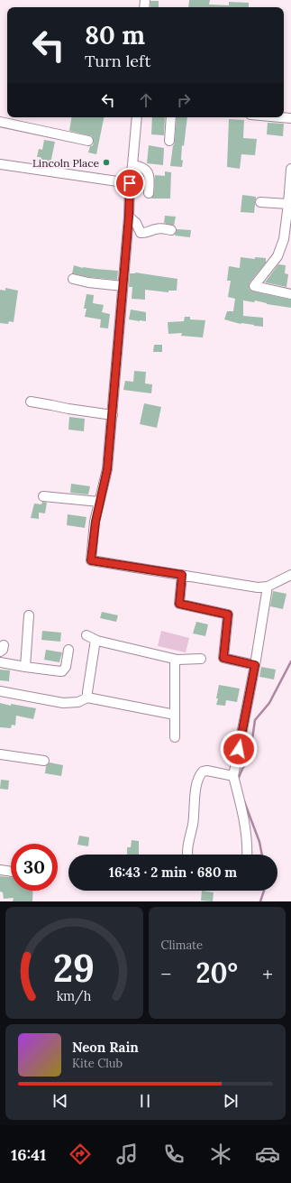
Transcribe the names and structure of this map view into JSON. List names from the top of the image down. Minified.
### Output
{"places":["Lincoln Place"],"page":{"turn":["80 m","Turn left"],"limit":"30","trip":"16:43 · 2 min · 680 m","tile":"Climate","heat":["−","20°","+"],"song":["Neon Rain","Kite Club"],"tabs":"16:41","gauge":["29","km/h"]}}
